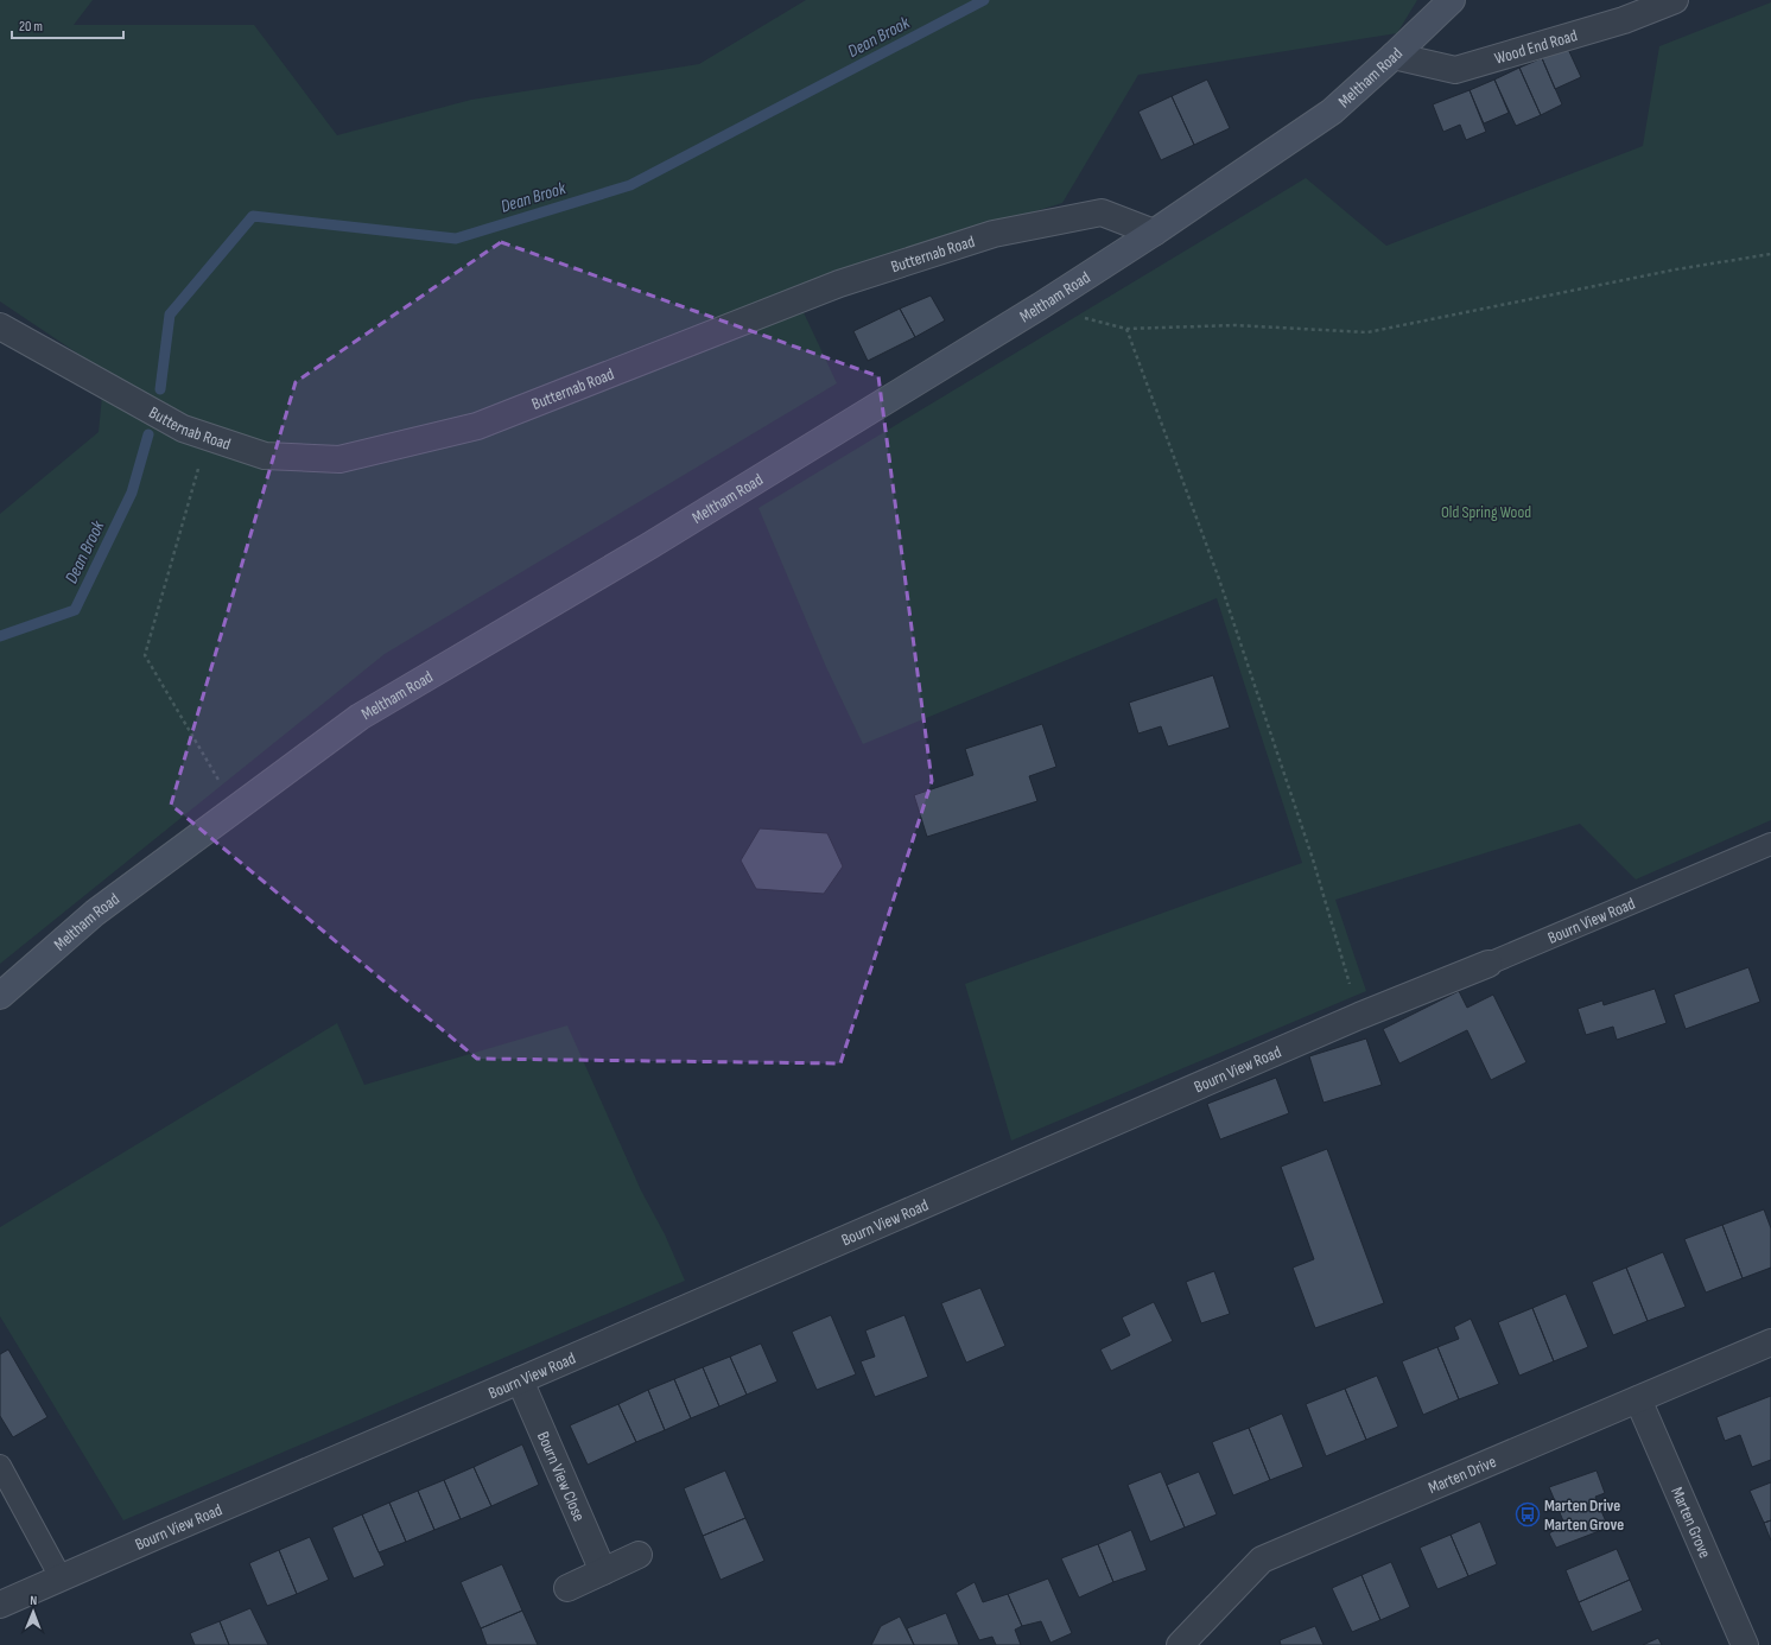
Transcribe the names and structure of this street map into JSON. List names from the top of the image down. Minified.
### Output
{"streets":{"main road":["Meltham Road"],"street":["Wood End Road","Butternab Road","Bourn View Road","Marten Drive","Bourn View Close","Marten Grove"]},"crossings":[["Wood End Road","Meltham Road"],["Meltham Road","Butternab Road"],["Bourn View Road","Bourn View Close"],["Marten Drive","Marten Grove"]],"water":["Dean Brook"],"parks":["Old Spring Wood"],"places":{"bus stop":["Marten Drive Marten Grove"]},"scale_bar":"20 m","north":"top"}
